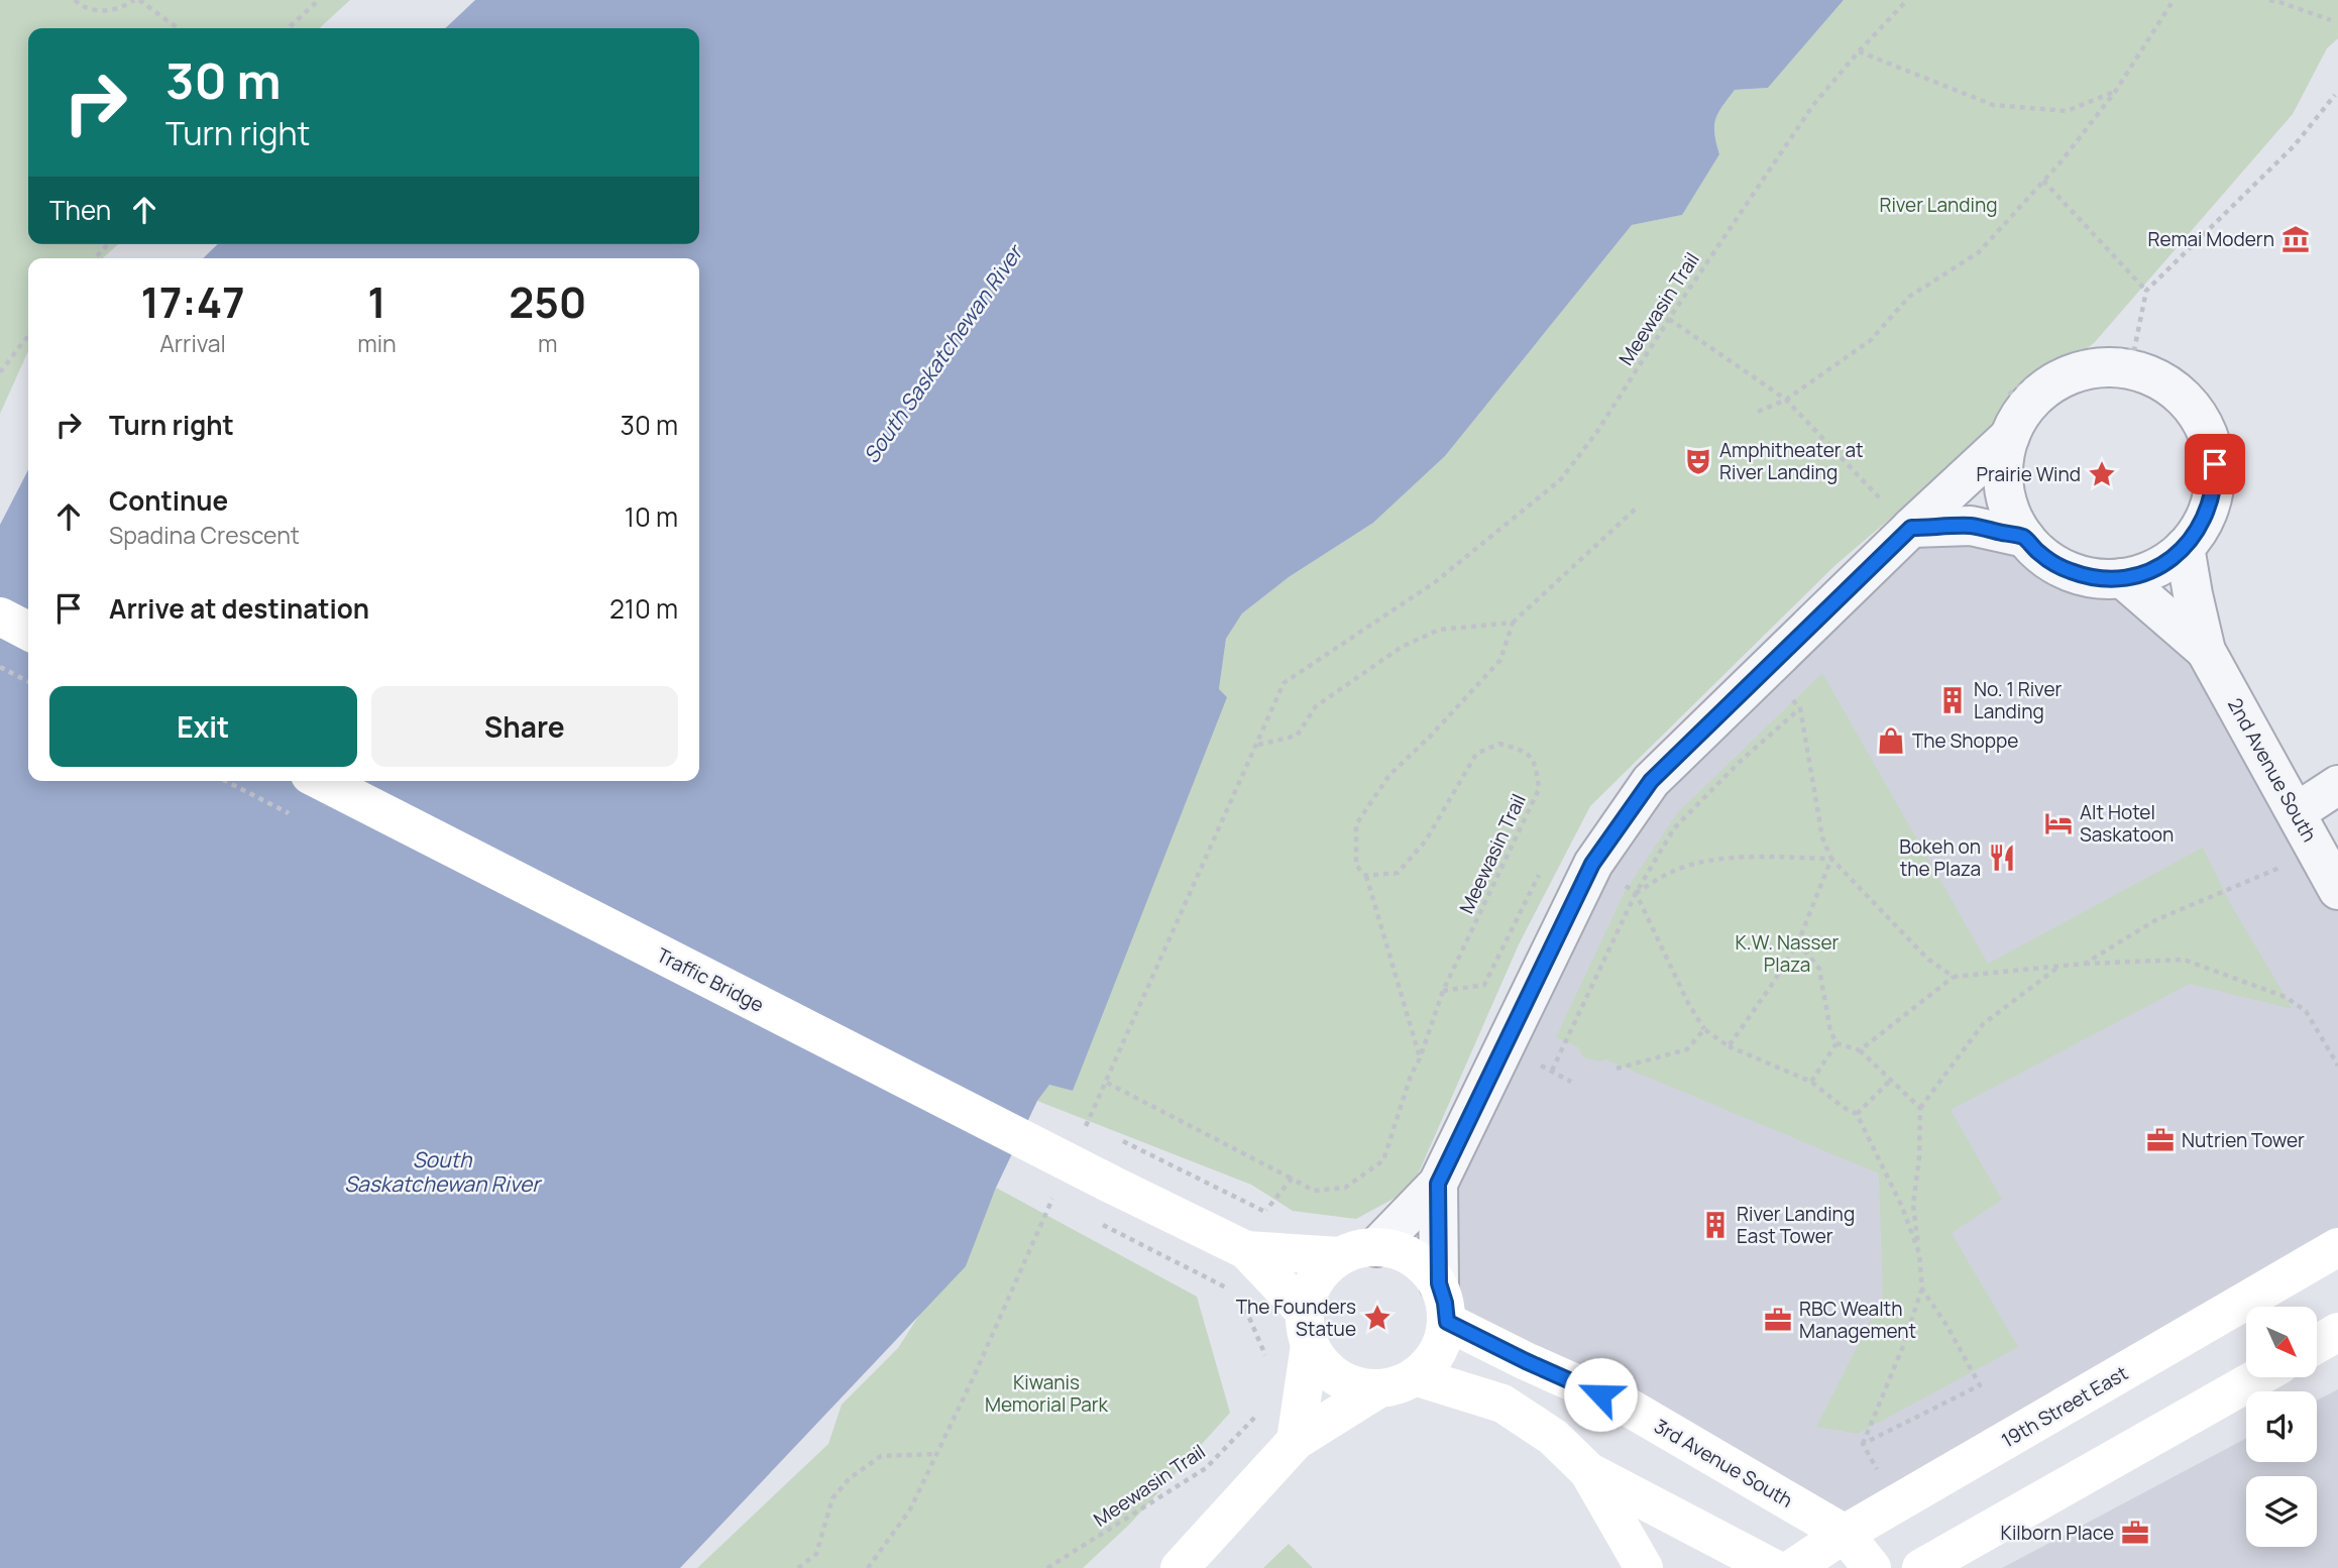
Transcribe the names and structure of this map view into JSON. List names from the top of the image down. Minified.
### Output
{"streets":{"street":["2nd Avenue South","Traffic Bridge","19th Street East","3rd Avenue South"],"path":["Meewasin Trail"]},"crossings":[["19th Street East","3rd Avenue South"]],"water":["South Saskatchewan River"],"parks":["River Landing","K.W. Nasser Plaza","Kiwanis Memorial Park"],"places":{"museum":["Remai Modern"],"theatre":["Amphitheater at River Landing"],"place":["Prairie Wind","The Founders Statue"],"building":["No. 1 River Landing","River Landing East Tower"],"shop":["The Shoppe"],"hotel":["Alt Hotel Saskatoon"],"restaurant":["Bokeh on the Plaza"],"office":["Nutrien Tower","RBC Wealth Management","Kilborn Place"]},"north":"bottom right","page":{"turn":["30 m","Turn right"],"then":"Then","eta":["17:47","Arrival","1","min","250","m"],"list":[{"name":"Turn right","value":"30 m"},{"name":"Continue","note":"Spadina Crescent","value":"10 m"},{"name":"Arrive at destination","value":"210 m"}],"buttons":["Exit","Share"]}}
